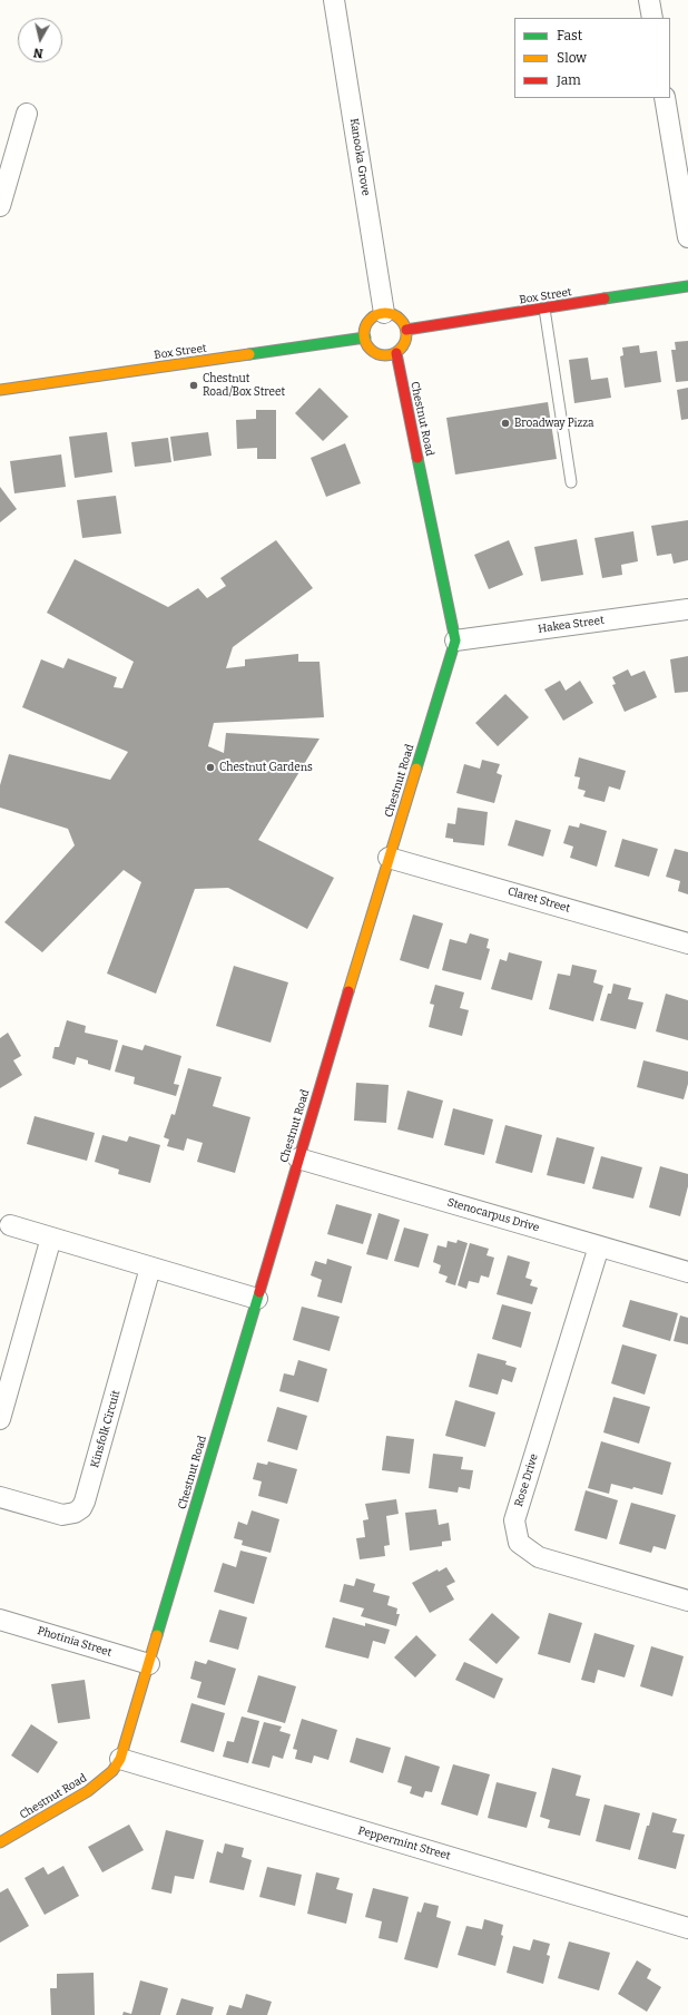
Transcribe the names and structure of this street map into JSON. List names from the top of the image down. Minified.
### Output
{"streets":{"street":["Kanooka Grove","Box Street","Chestnut Road","Hakea Street","Claret Street","Stenocarpus Drive","Kinsfolk Circuit","Rose Drive","Photinia Street","Peppermint Street"]},"crossings":[["Kanooka Grove","Box Street"],["Kanooka Grove","Chestnut Road"],["Box Street","Chestnut Road"],["Chestnut Road","Hakea Street"],["Chestnut Road","Claret Street"],["Chestnut Road","Stenocarpus Drive"],["Chestnut Road","Photinia Street"],["Chestnut Road","Peppermint Street"],["Stenocarpus Drive","Rose Drive"]],"places":["Chestnut Road/Box Street","Broadway Pizza","Chestnut Gardens"],"legend":["Fast","Slow","Jam"],"north":"bottom"}
